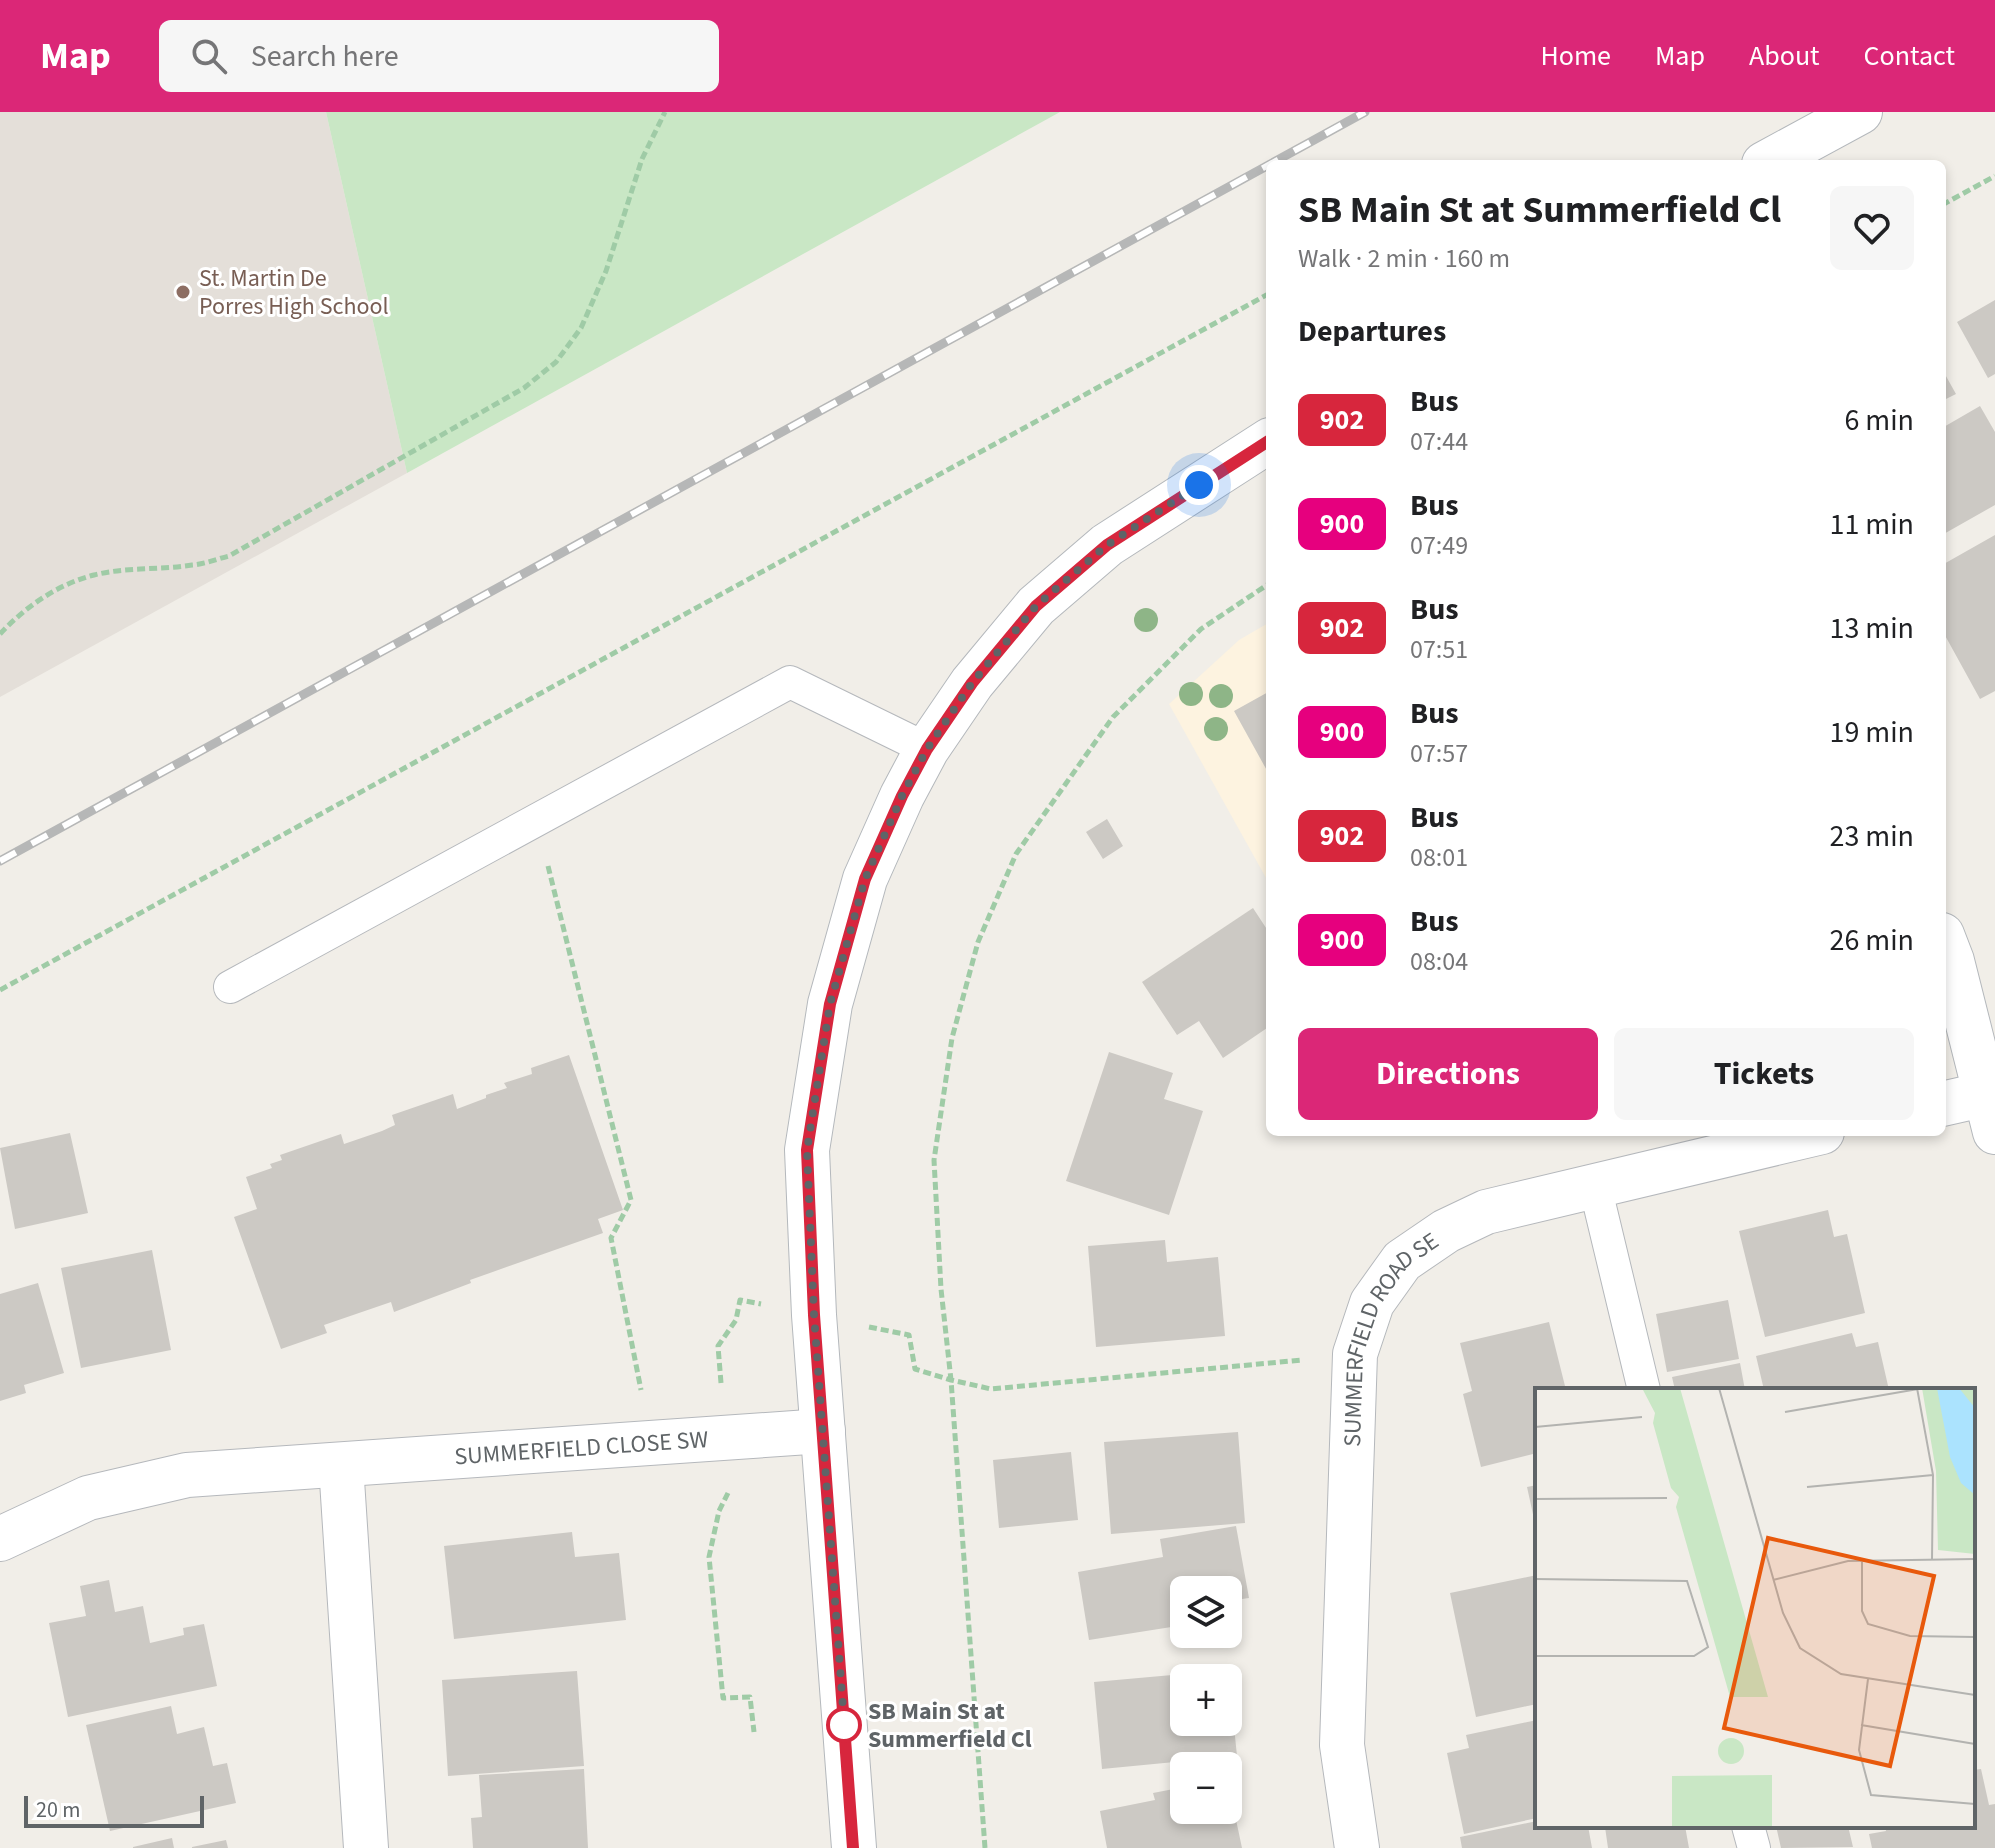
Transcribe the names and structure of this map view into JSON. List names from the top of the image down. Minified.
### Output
{"streets":{"street":["SUMMERFIELD ROAD SE","SUMMERFIELD CLOSE SW"]},"places":["St. Martin De Porres High School","SB Main St at Summerfield Cl"],"lines":["bus line 902"],"scale_bar":"20 m","page":{"header":"Map","search":"Search here","nav":["Home","Map","About","Contact"],"heading":[["SB Main St at Summerfield Cl","Walk · 2 min · 160 m"],"Departures"],"list":[{"mark":"902","name":"Bus","note":"07:44","value":"6 min"},{"mark":"900","name":"Bus","note":"07:49","value":"11 min"},{"mark":"902","name":"Bus","note":"07:51","value":"13 min"},{"mark":"900","name":"Bus","note":"07:57","value":"19 min"},{"mark":"902","name":"Bus","note":"08:01","value":"23 min"},{"mark":"900","name":"Bus","note":"08:04","value":"26 min"}],"buttons":["Directions","Tickets"],"map_buttons":["+","−"],"scale":"20 m"}}
